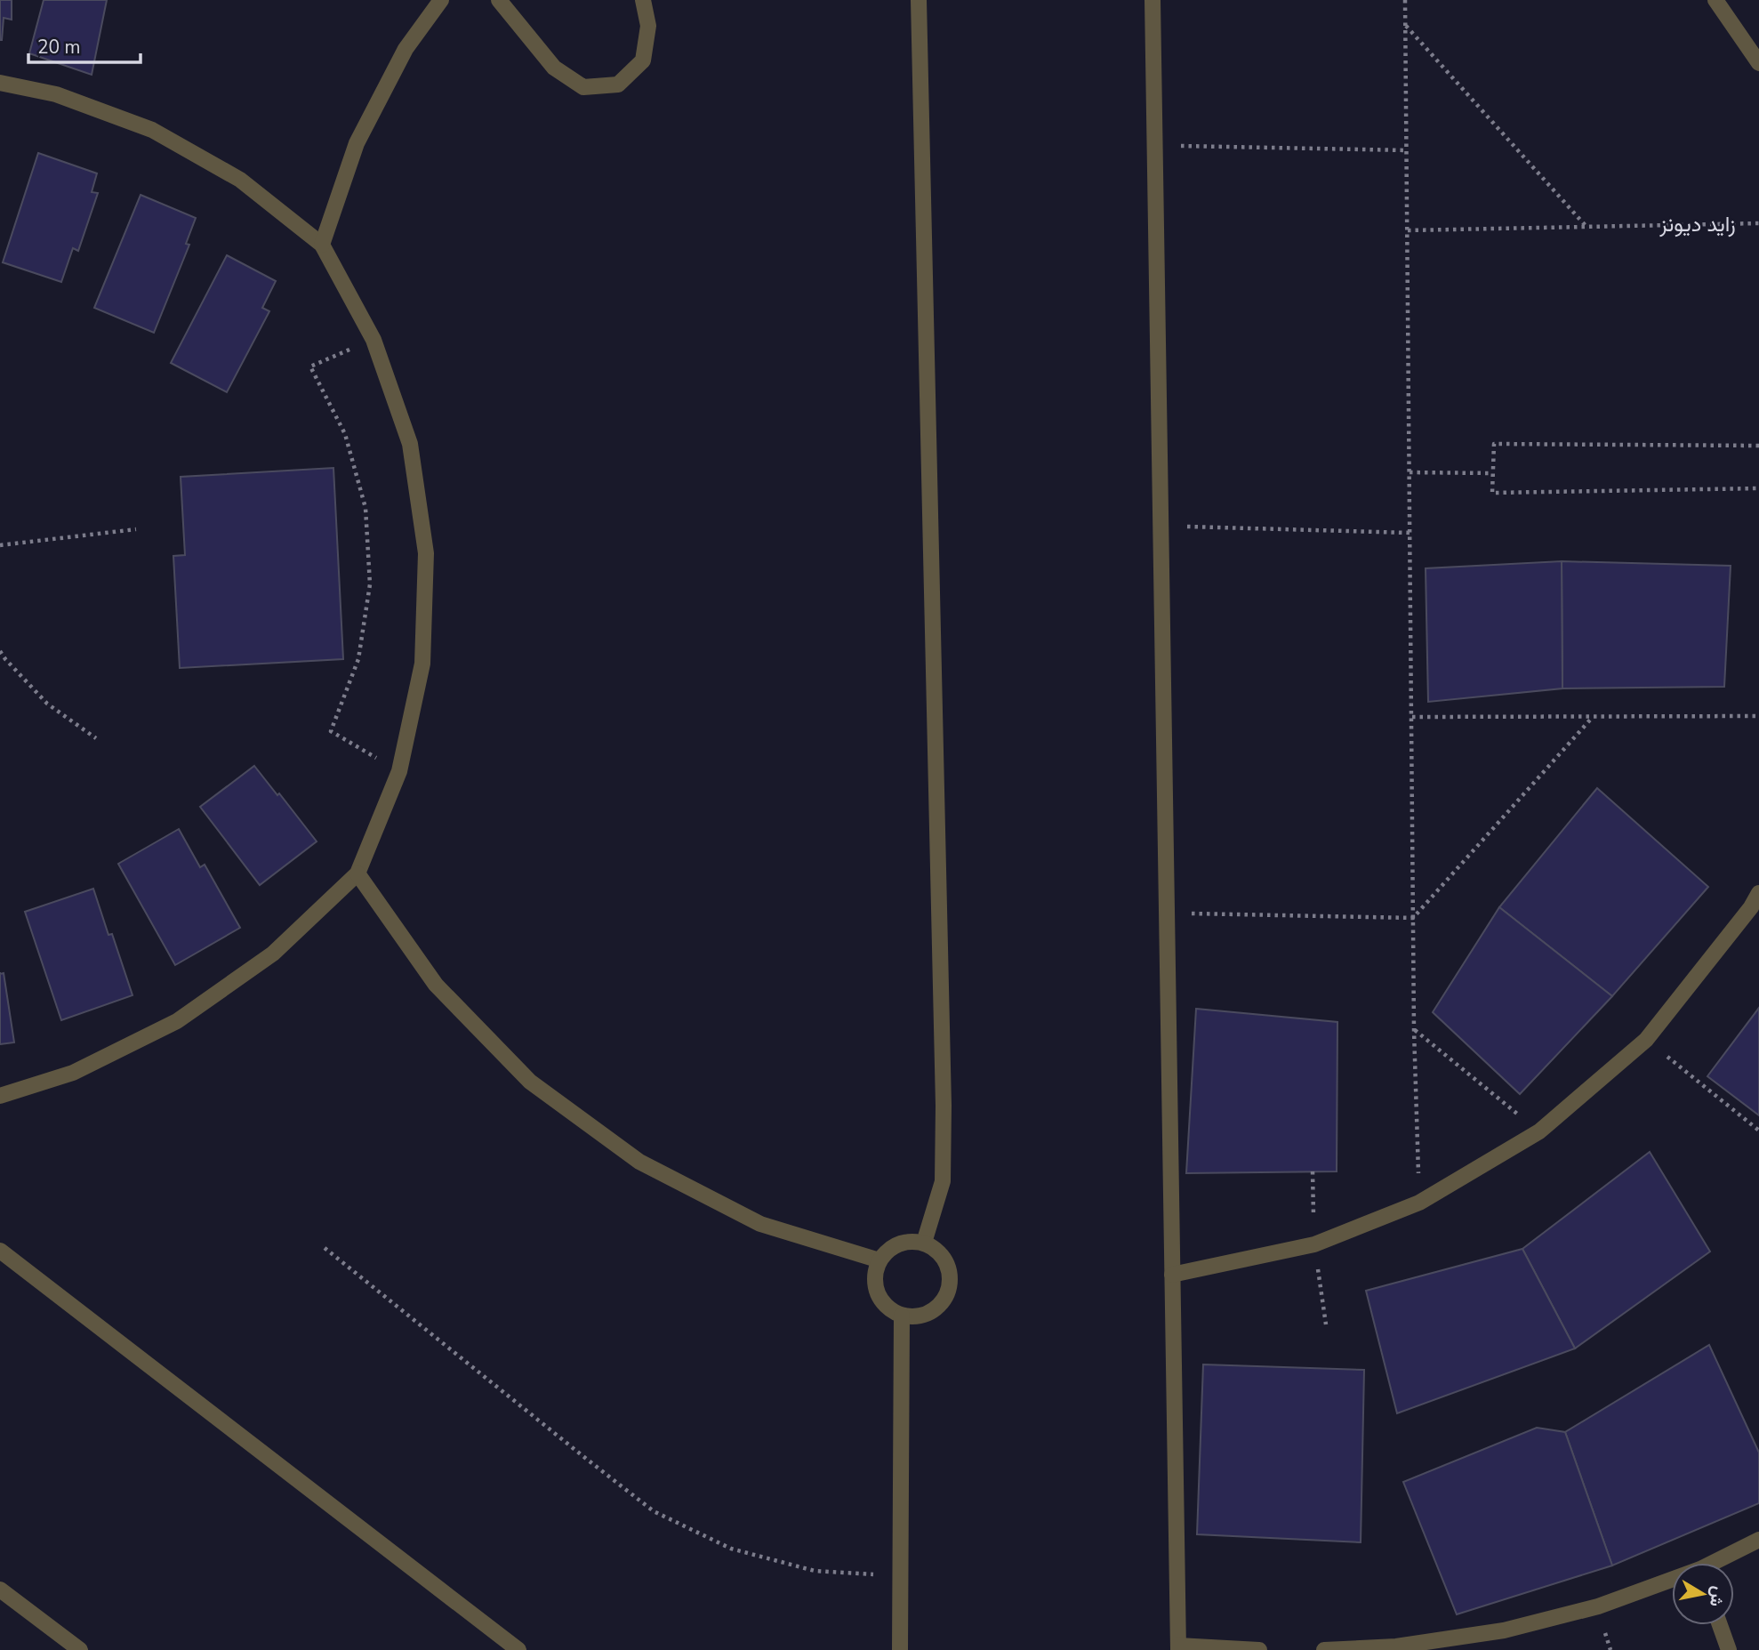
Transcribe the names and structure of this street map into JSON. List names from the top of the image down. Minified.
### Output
{"districts":["زايد ديونز"],"scale_bar":"20 m","north":"right"}
